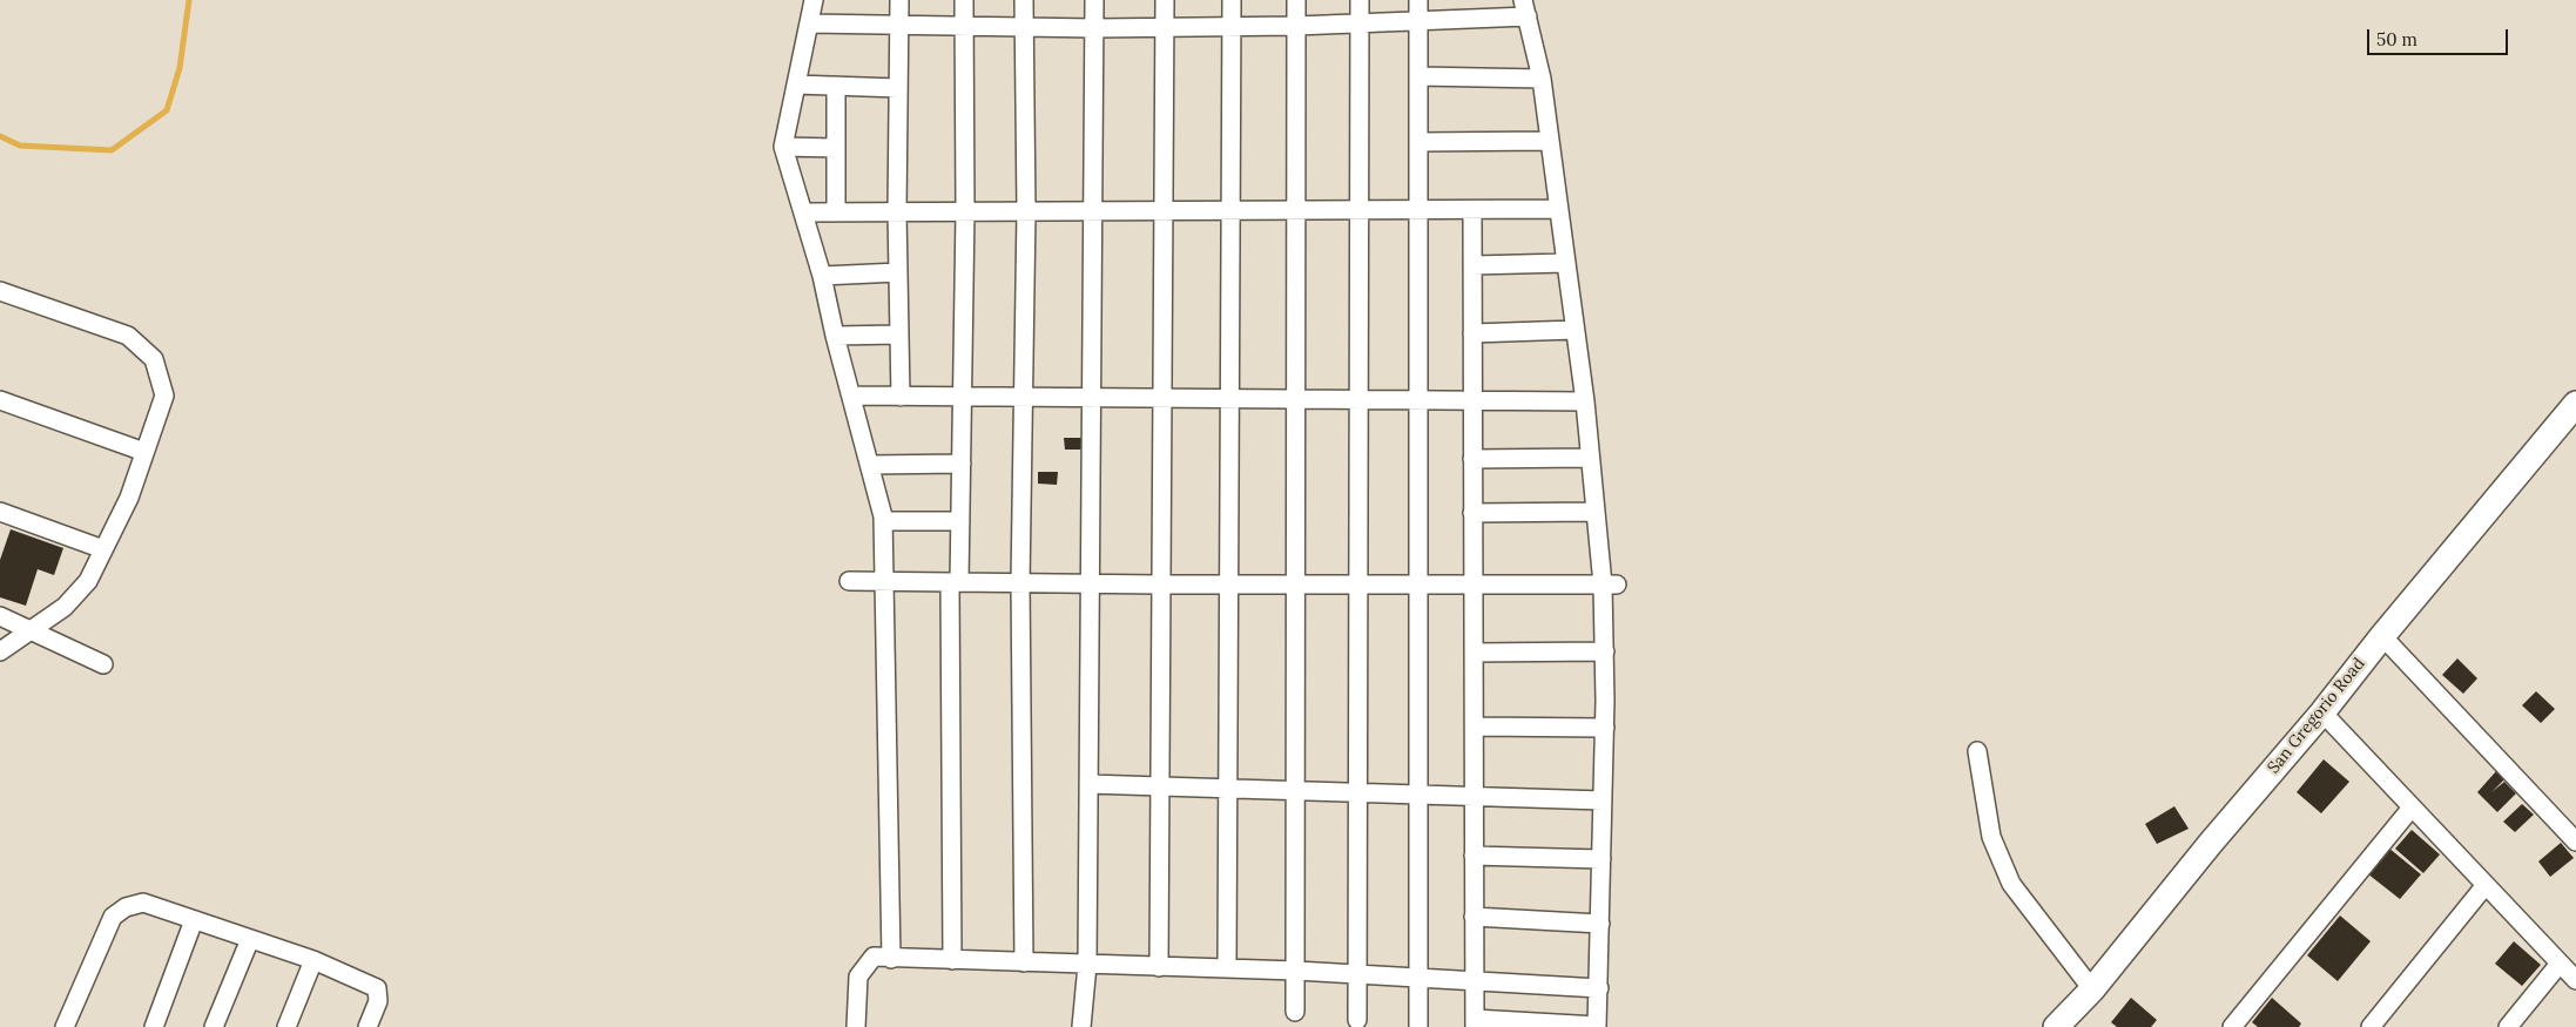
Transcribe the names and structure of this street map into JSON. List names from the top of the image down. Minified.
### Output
{"streets":{"street":["San Gregorio Road"]},"scale_bar":"50 m"}
